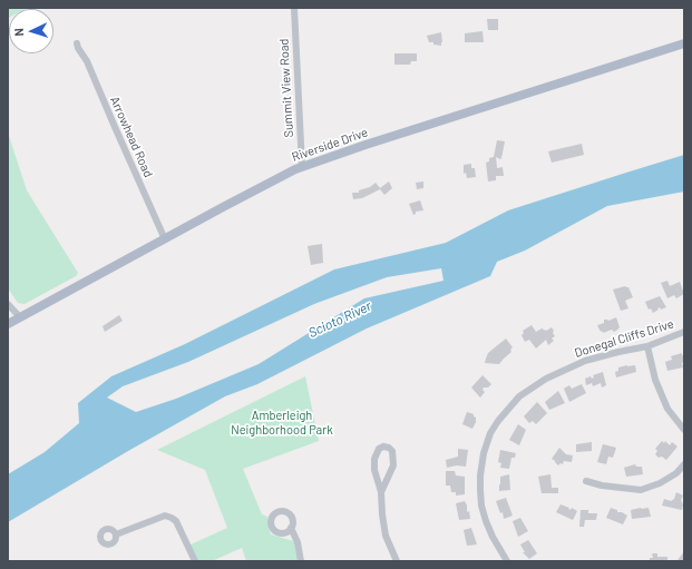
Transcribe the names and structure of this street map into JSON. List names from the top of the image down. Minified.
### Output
{"streets":{"main road":["Riverside Drive"],"street":["Summit View Road","Arrowhead Road","Donegal Cliffs Drive"]},"crossings":[["Summit View Road","Riverside Drive"],["Arrowhead Road","Riverside Drive"]],"water":["Scioto River"],"parks":["Amberleigh Neighborhood Park"],"north":"left"}
